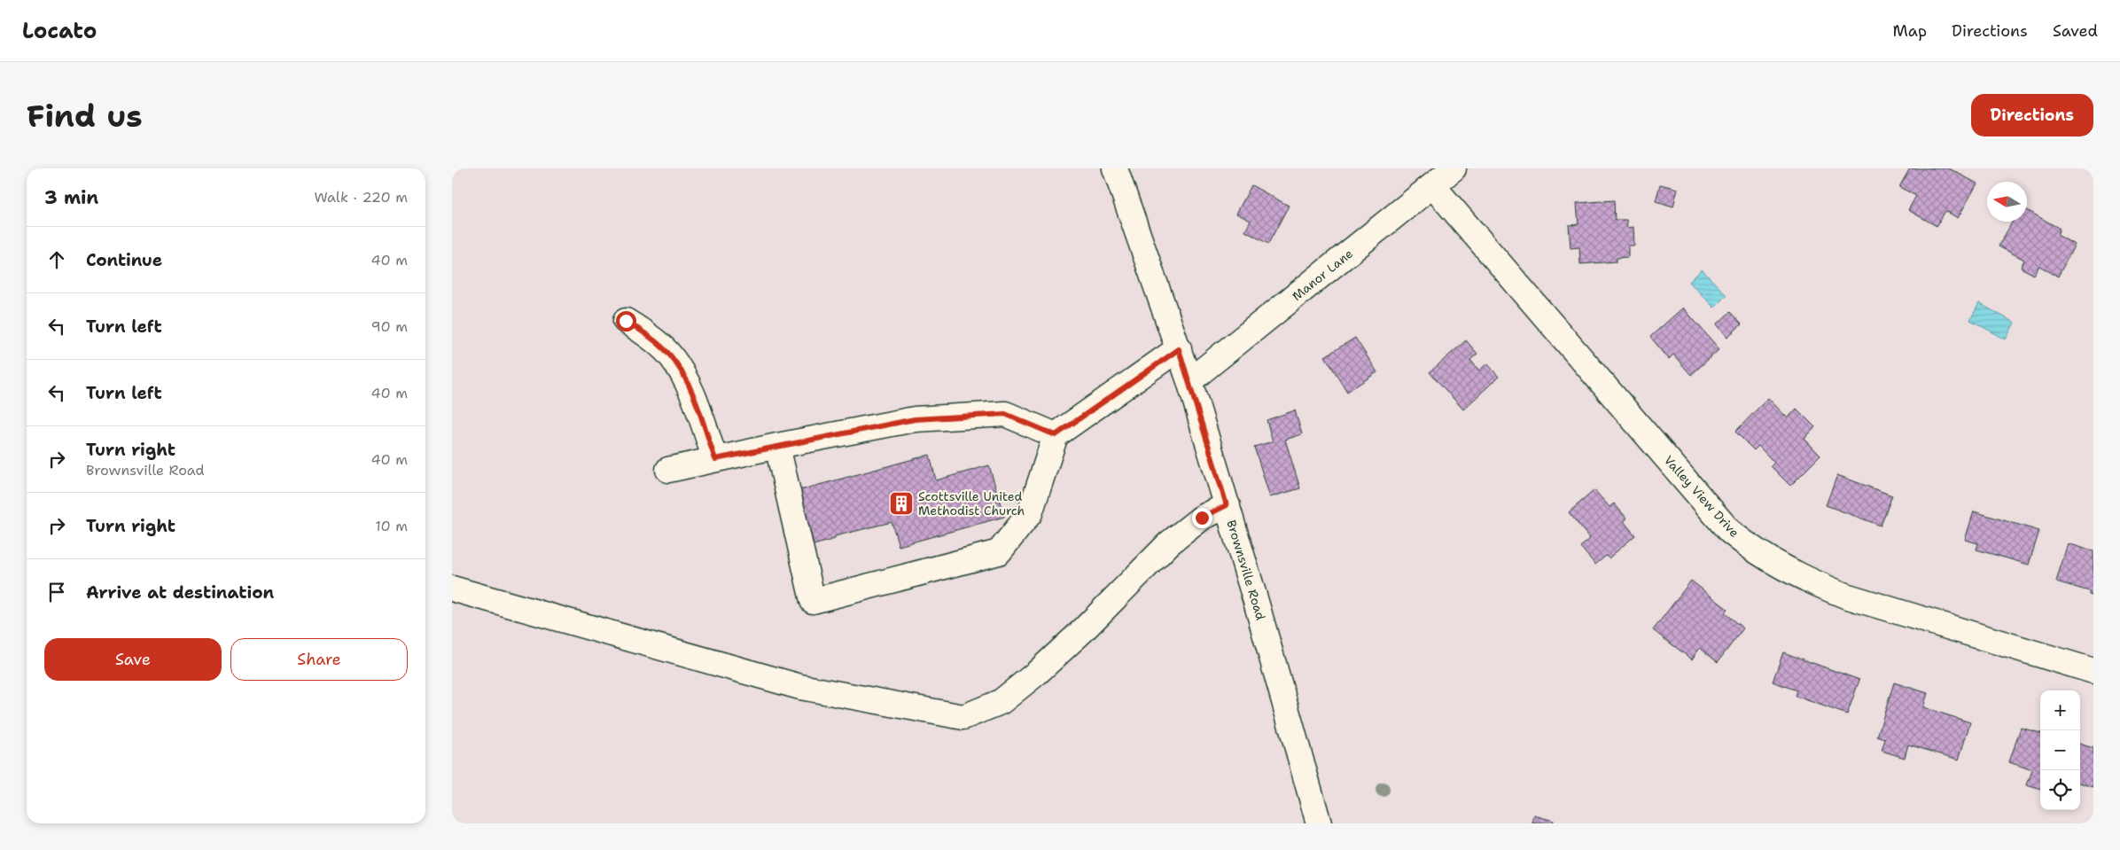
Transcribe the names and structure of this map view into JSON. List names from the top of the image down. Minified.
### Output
{"streets":{"street":["Manor Lane","Valley View Drive","Brownsville Road"]},"crossings":[["Manor Lane","Valley View Drive"],["Manor Lane","Brownsville Road"]],"places":{"building":["Scottsville United Methodist Church"]},"north":"left","page":{"header":"Locato","nav":["Map","Directions","Saved"],"buttons":["Directions",["Save","Share"]],"title":"Find us","heading":["3 min","Walk · 220 m"],"list":[["Continue","40 m"],["Turn left","90 m"],["Turn left","40 m"],["Turn right","Brownsville Road","40 m"],["Turn right","10 m"],"Arrive at destination"],"map_buttons":["+","−"]}}
